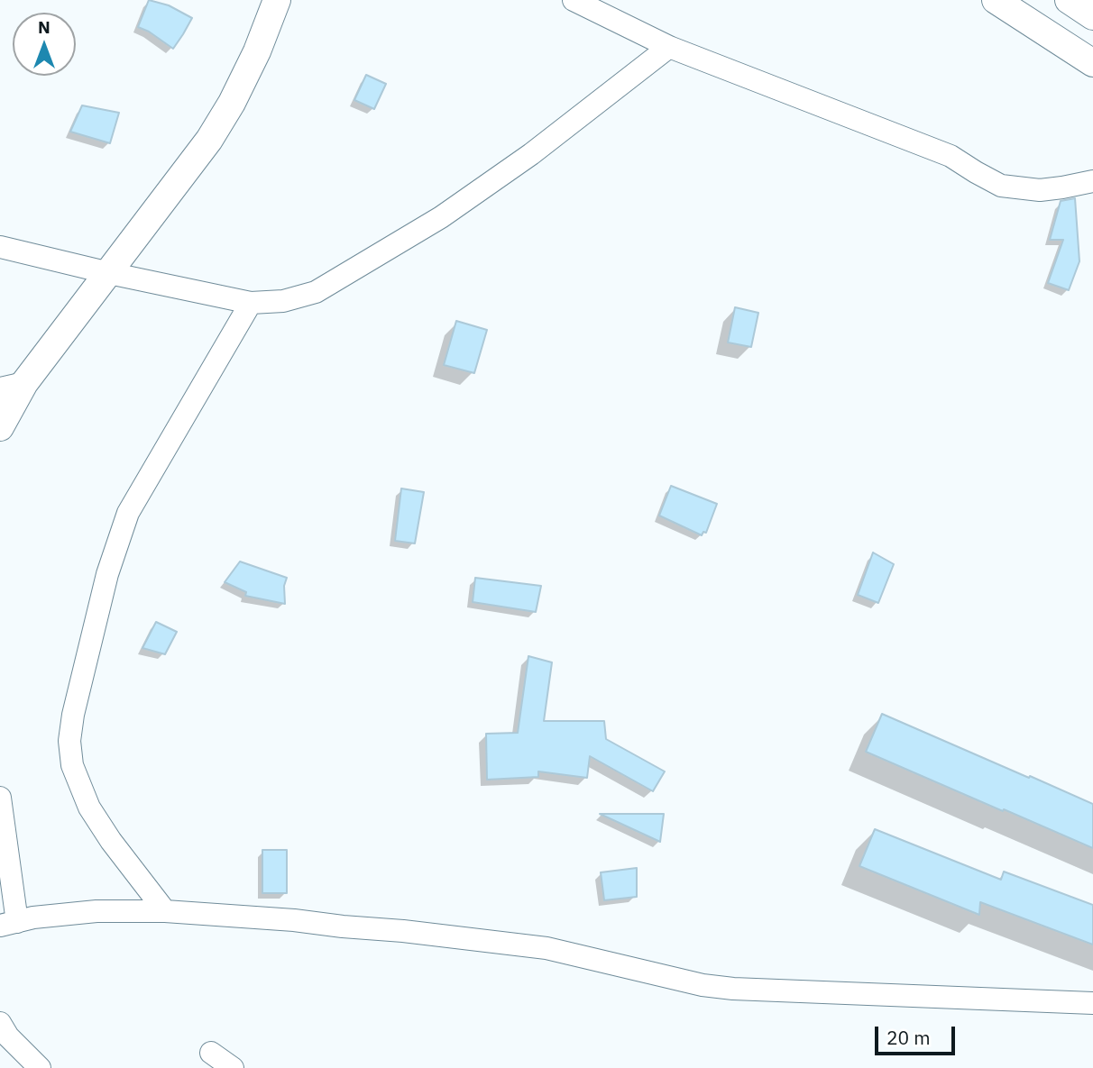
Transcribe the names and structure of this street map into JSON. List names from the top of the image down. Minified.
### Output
{"scale_bar":"20 m","north":"top"}
